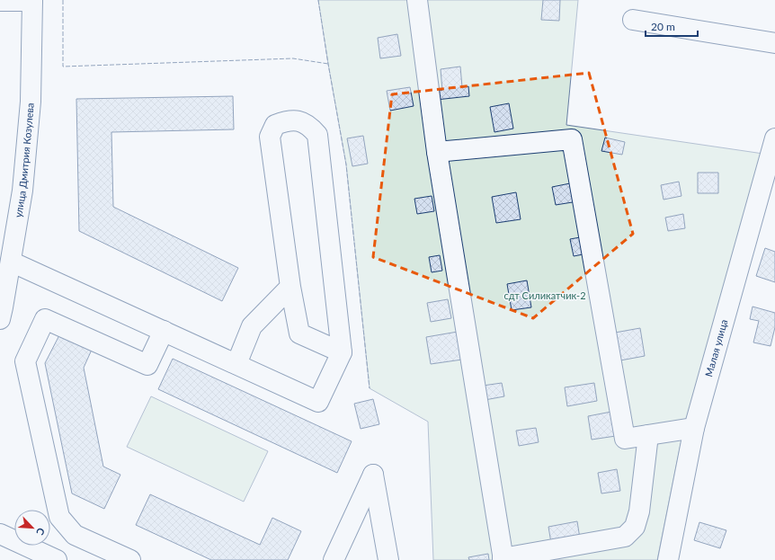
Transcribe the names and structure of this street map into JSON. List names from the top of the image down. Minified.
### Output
{"streets":{"street":["улица Дмитрия Козулева","Малая улица"]},"parks":["сдт Силикатчик-2"],"scale_bar":"20 m","north":"bottom right"}
